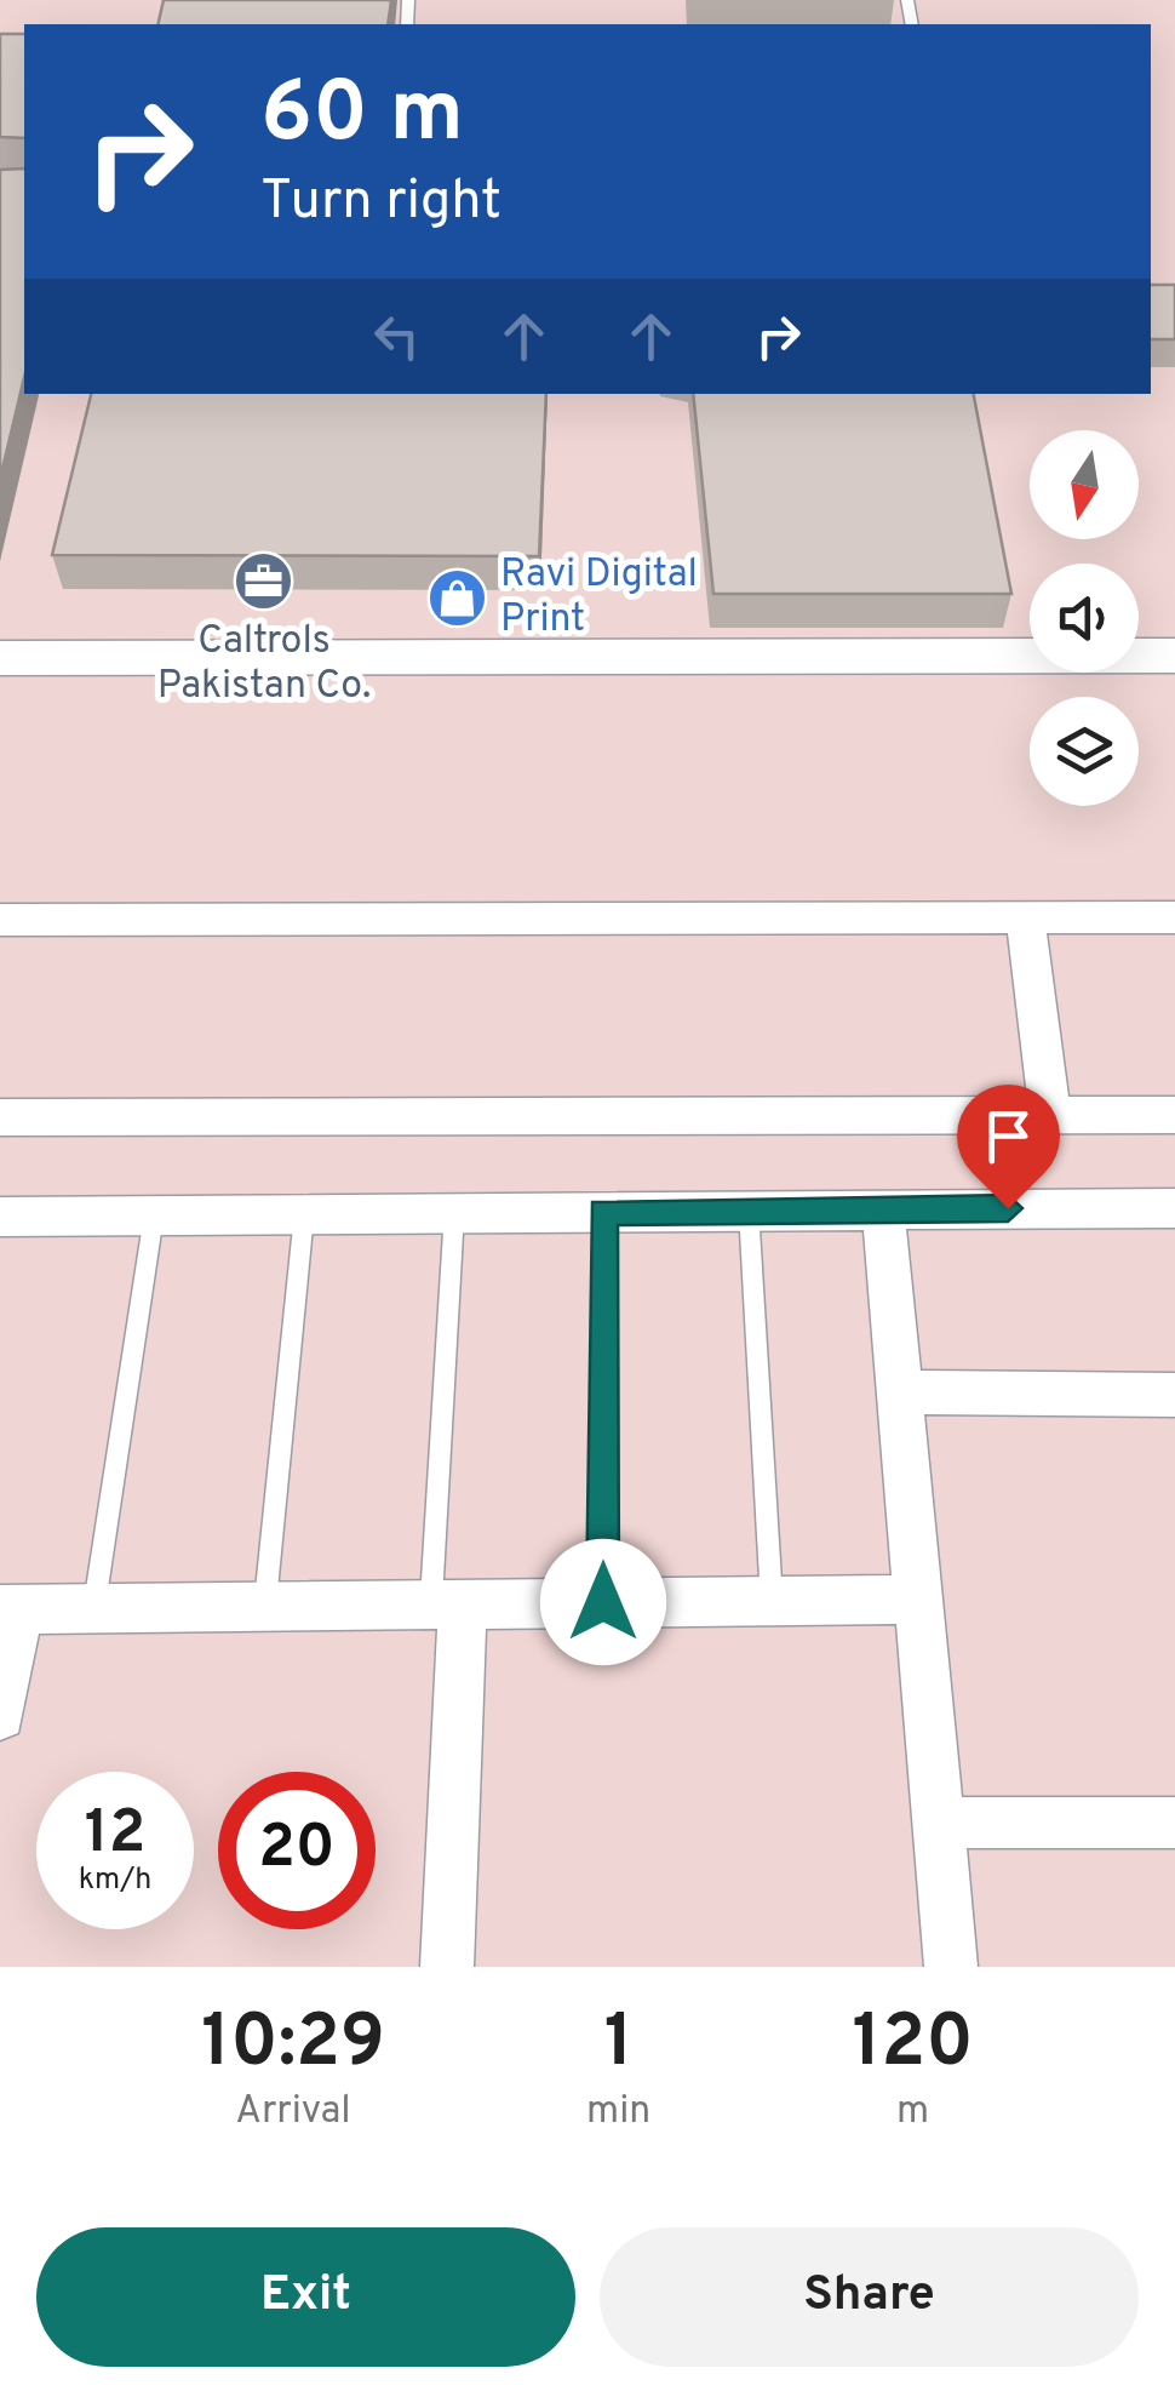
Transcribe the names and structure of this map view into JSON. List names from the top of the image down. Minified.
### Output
{"places":{"office":["Caltrols Pakistan Co."],"shop":["Ravi Digital Print"]},"north":"bottom","page":{"turn":["60 m","Turn right"],"speed":"12 km/h","limit":"20","eta":["10:29","Arrival","1","min","120","m"],"buttons":["Exit","Share"]}}
